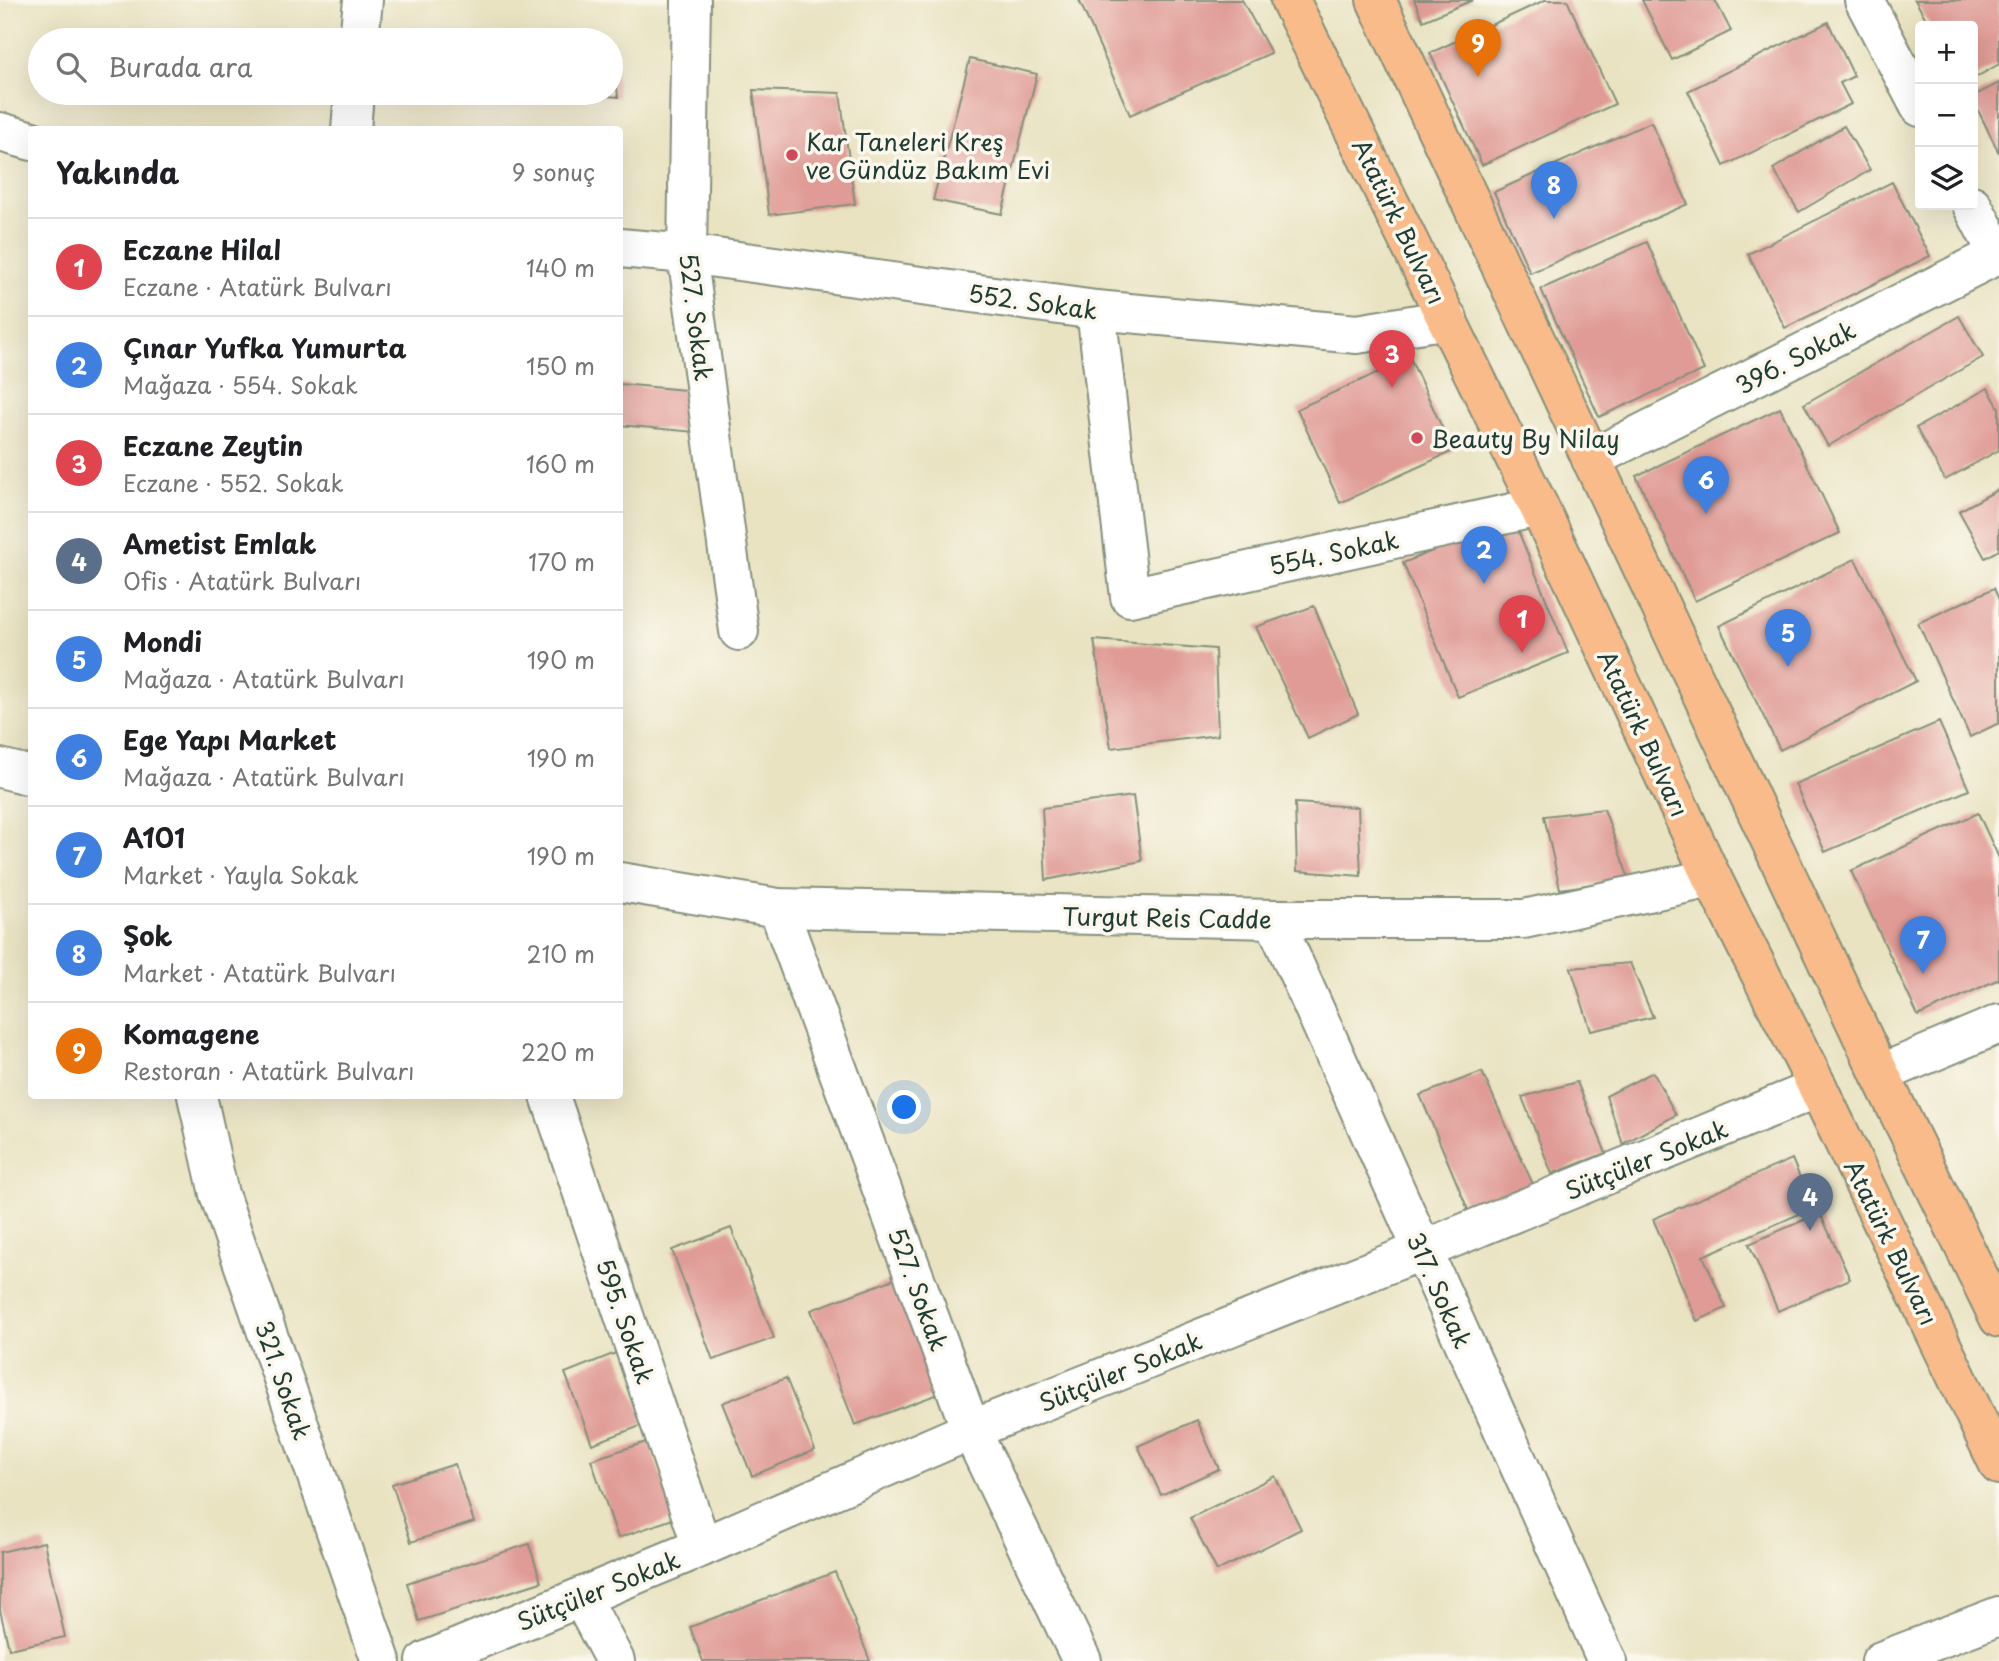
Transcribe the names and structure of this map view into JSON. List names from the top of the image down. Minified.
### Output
{"streets":{"main road":["Atatürk Bulvarı"],"street":["552. Sokak","527. Sokak","396. Sokak","554. Sokak","Turgut Reis Cadde","Sütçüler Sokak","317. Sokak","595. Sokak","321. Sokak"]},"crossings":[["Atatürk Bulvarı","552. Sokak"],["Atatürk Bulvarı","554. Sokak"],["Atatürk Bulvarı","Turgut Reis Cadde"],["Atatürk Bulvarı","Sütçüler Sokak"],["552. Sokak","527. Sokak"],["552. Sokak","554. Sokak"],["527. Sokak","Turgut Reis Cadde"],["527. Sokak","Sütçüler Sokak"],["Turgut Reis Cadde","317. Sokak"],["Sütçüler Sokak","317. Sokak"],["Sütçüler Sokak","595. Sokak"]],"places":["Kar Taneleri Kreş ve Gündüz Bakım Evi","Beauty By Nilay"],"page":{"pins":["9","8","3","6","2","1","5","7","4"],"map_buttons":["+","−"],"search":"Burada ara","heading":["Yakında","9 sonuç"],"list":[{"mark":"1","name":"Eczane Hilal","note":"Eczane · Atatürk Bulvarı","value":"140 m"},{"mark":"2","name":"Çınar Yufka Yumurta","note":"Mağaza · 554. Sokak","value":"150 m"},{"mark":"3","name":"Eczane Zeytin","note":"Eczane · 552. Sokak","value":"160 m"},{"mark":"4","name":"Ametist Emlak","note":"Ofis · Atatürk Bulvarı","value":"170 m"},{"mark":"5","name":"Mondi","note":"Mağaza · Atatürk Bulvarı","value":"190 m"},{"mark":"6","name":"Ege Yapı Market","note":"Mağaza · Atatürk Bulvarı","value":"190 m"},{"mark":"7","name":"A101","note":"Market · Yayla Sokak","value":"190 m"},{"mark":"8","name":"Şok","note":"Market · Atatürk Bulvarı","value":"210 m"},{"mark":"9","name":"Komagene","note":"Restoran · Atatürk Bulvarı","value":"220 m"}]}}
